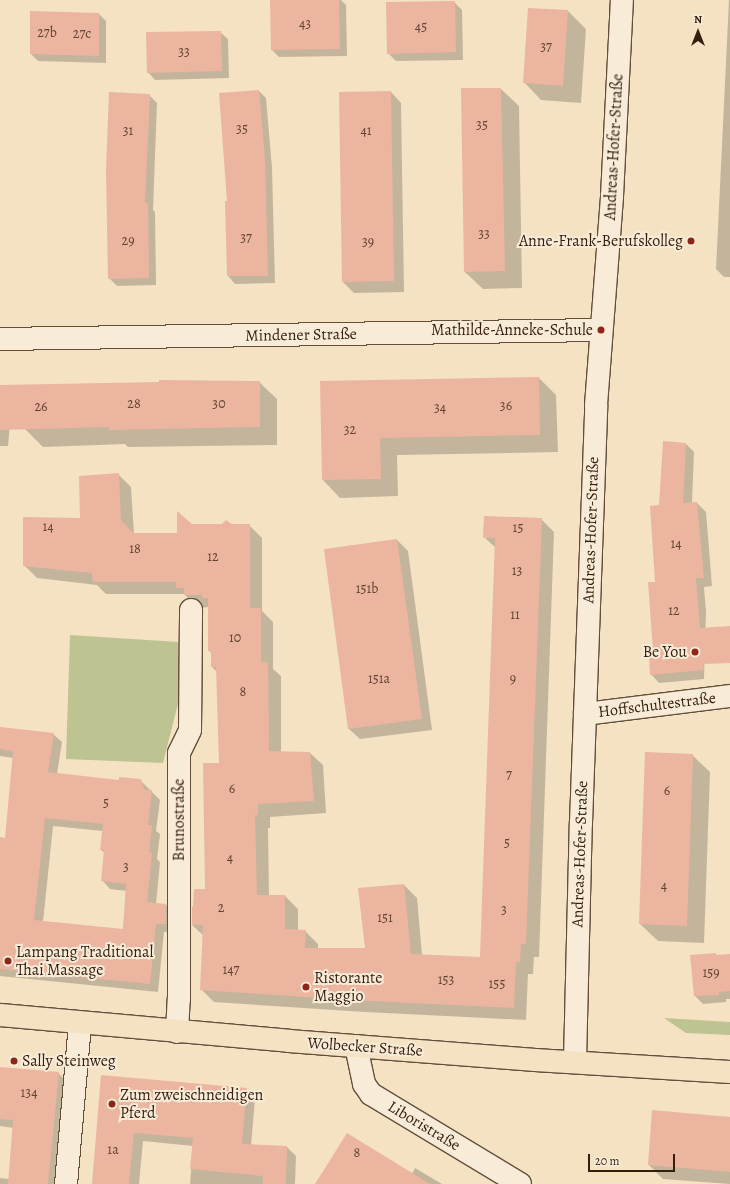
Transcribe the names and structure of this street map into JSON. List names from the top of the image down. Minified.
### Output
{"streets":{"main road":["Wolbecker Straße"],"street":["Andreas-Hofer-Straße","Mindener Straße","Hoffschultestraße","Brunostraße","Liboristraße"]},"crossings":[["Andreas-Hofer-Straße","Mindener Straße"],["Andreas-Hofer-Straße","Hoffschultestraße"],["Andreas-Hofer-Straße","Wolbecker Straße"],["Brunostraße","Wolbecker Straße"],["Wolbecker Straße","Liboristraße"]],"places":["Anne-Frank-Berufskolleg","Mathilde-Anneke-Schule","Be You","Lampang Traditional Thai Massage","Ristorante Maggio","Sally Steinweg","Zum zweischneidigen Pferd"],"house_numbers":["43","45","27b","27c","37","33","35","35","31","41","33","37","29","39","28","30","36","26","34","32","14","15","14","18","12","13","151b","12","11","10","151a","9","8","7","6","6","5","5","4","3","4","2","3","151","147","159","153","155","134","1a","8"],"scale_bar":"20 m","north":"top"}
